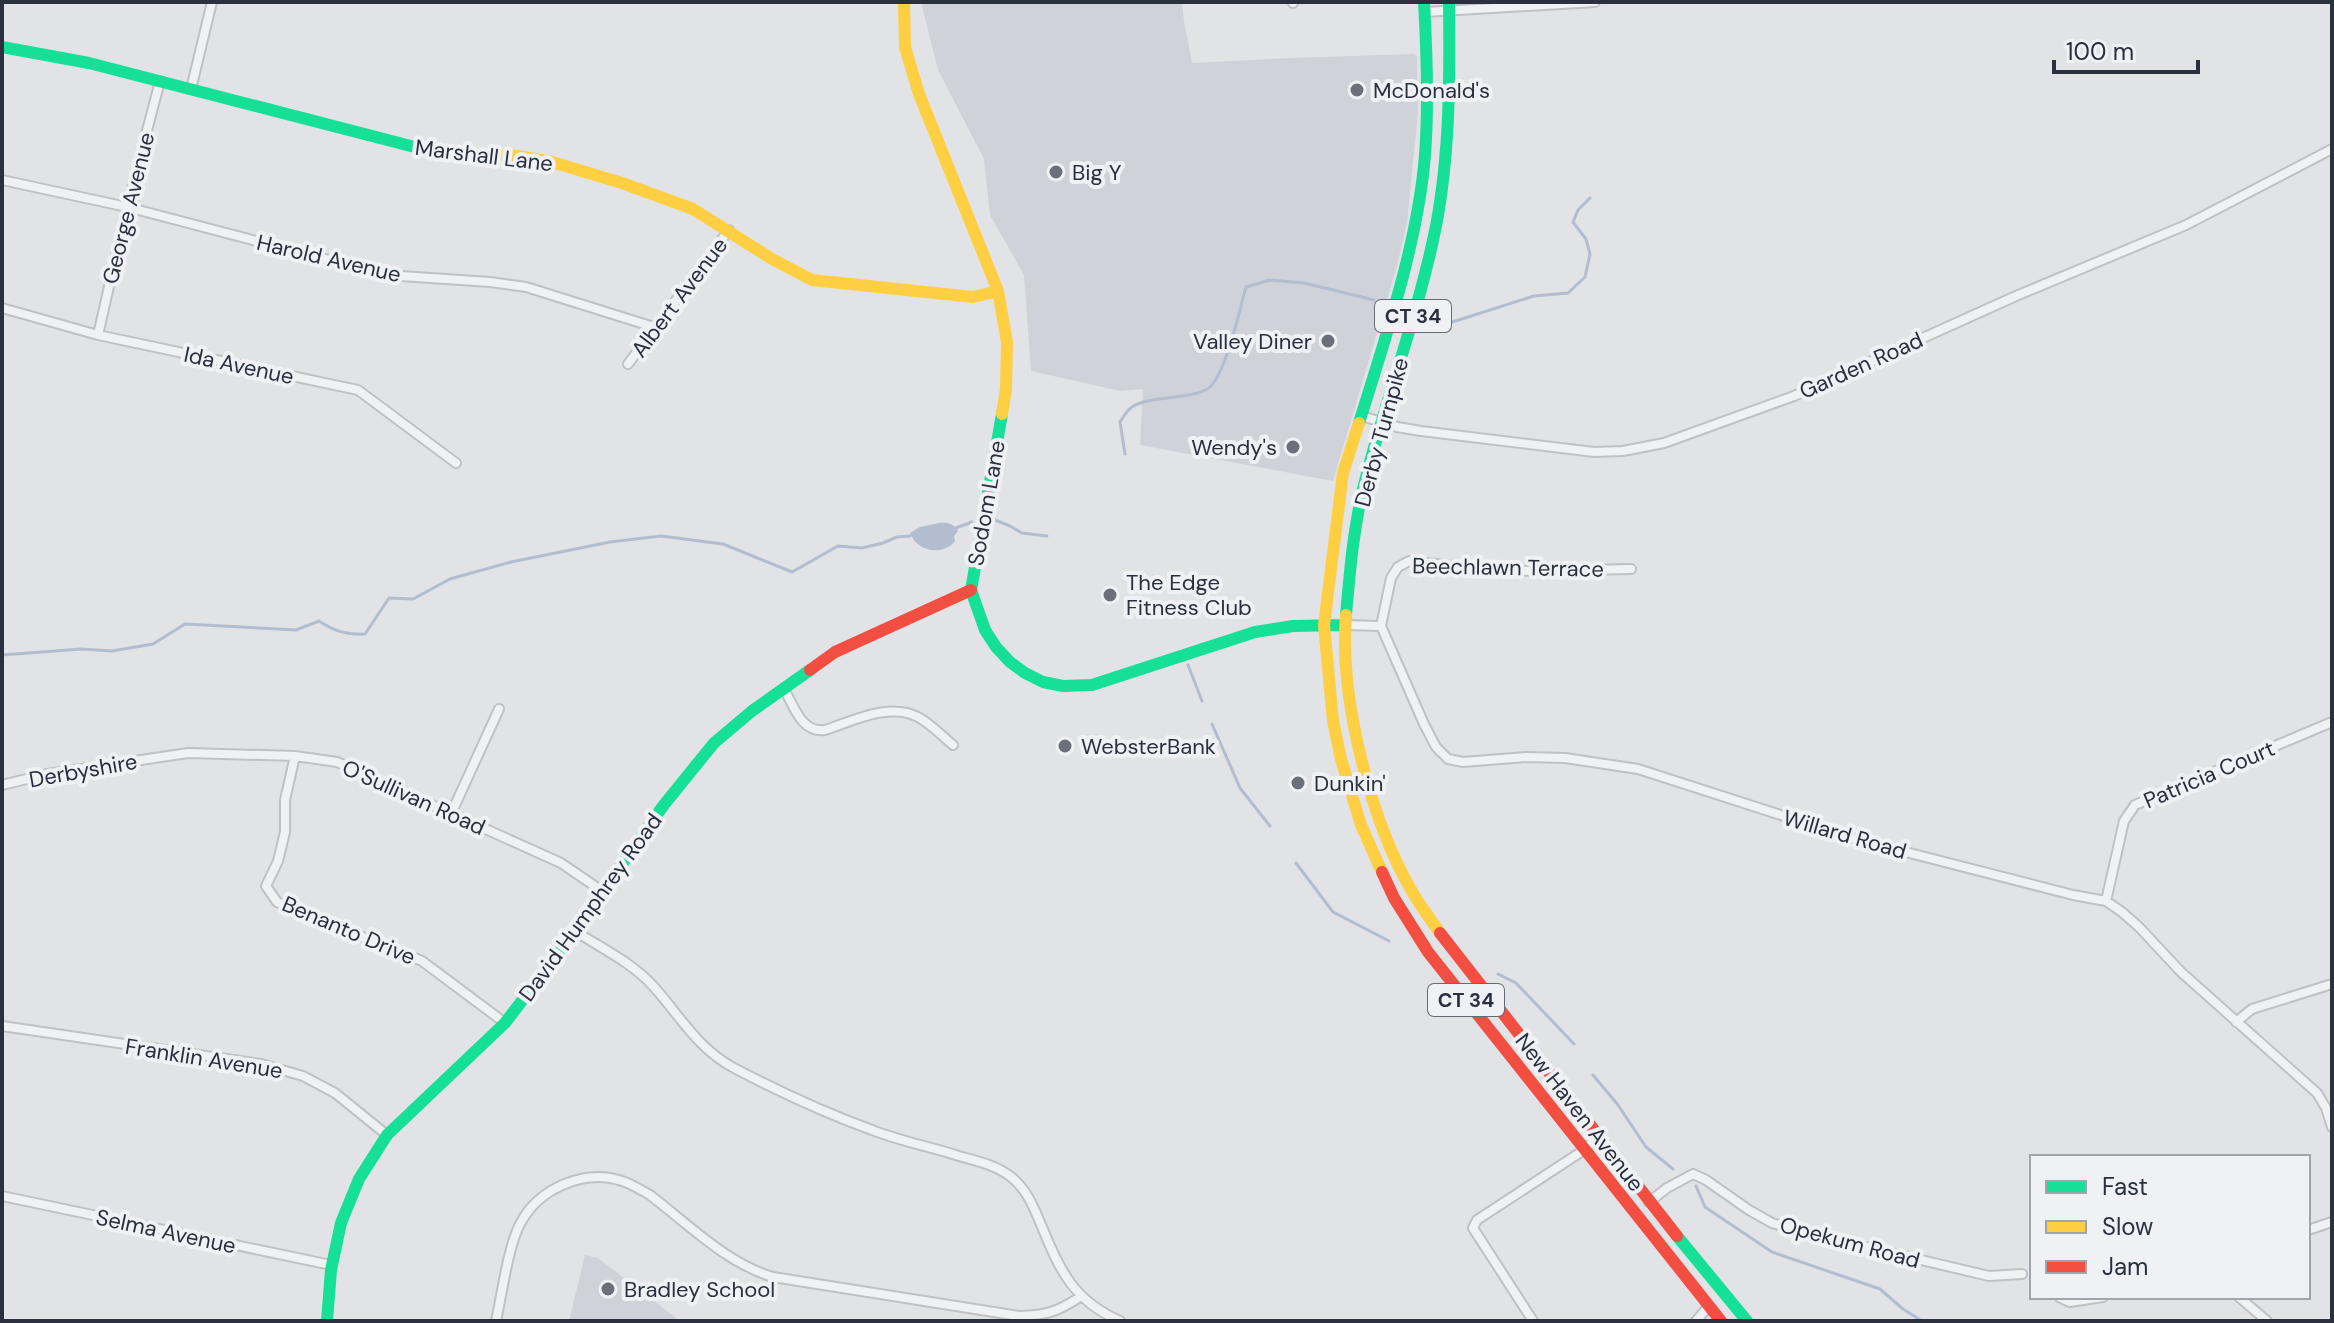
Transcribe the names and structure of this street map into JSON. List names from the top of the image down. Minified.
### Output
{"streets":{"main road":["Marshall Lane","CT 34","Derby Turnpike","Sodom Lane","David Humphrey Road","New Haven Avenue"],"street":["George Avenue","Harold Avenue","Albert Avenue","Ida Avenue","Garden Road","Beechlawn Terrace","Derbyshire","Patricia Court","O'Sullivan Road","Willard Road","Benanto Drive","Franklin Avenue","Selma Avenue","Opekum Road"]},"crossings":[["Marshall Lane","George Avenue"],["Marshall Lane","Albert Avenue"],["Marshall Lane","Sodom Lane"],["George Avenue","Harold Avenue"],["George Avenue","Ida Avenue"],["Harold Avenue","Albert Avenue"],["Garden Road","Derby Turnpike"],["Derby Turnpike","Sodom Lane"],["Derby Turnpike","New Haven Avenue"],["Sodom Lane","David Humphrey Road"],["Sodom Lane","New Haven Avenue"],["Beechlawn Terrace","Willard Road"],["Derbyshire","O'Sullivan Road"],["Patricia Court","Willard Road"],["O'Sullivan Road","David Humphrey Road"],["O'Sullivan Road","Benanto Drive"],["David Humphrey Road","Benanto Drive"],["David Humphrey Road","Franklin Avenue"],["David Humphrey Road","Selma Avenue"],["New Haven Avenue","Opekum Road"]],"places":["McDonald's","Big Y","Valley Diner","Wendy's","The Edge Fitness Club","WebsterBank","Dunkin'","Bradley School"],"legend":["Fast","Slow","Jam"],"scale_bar":"100 m"}
